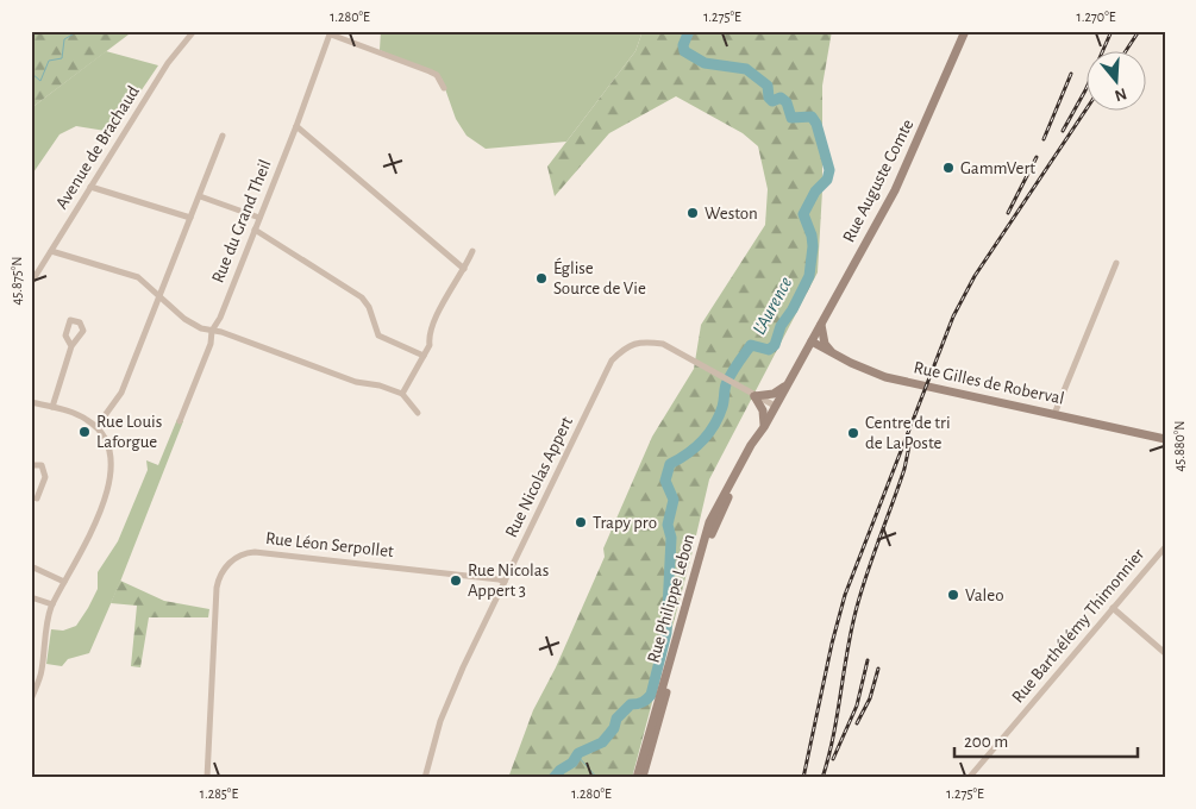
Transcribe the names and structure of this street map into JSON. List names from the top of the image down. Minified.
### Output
{"streets":{"street":["Avenue de Brachaud","Rue Auguste Comte","Rue du Grand Theil","Rue Gilles de Roberval","Rue Nicolas Appert","Rue Léon Serpollet","Rue Philippe Lebon","Rue Barthélémy Thimonnier"]},"crossings":[["Rue Auguste Comte","Rue Gilles de Roberval"],["Rue Auguste Comte","Rue Philippe Lebon"],["Rue Gilles de Roberval","Rue Philippe Lebon"],["Rue Nicolas Appert","Rue Léon Serpollet"],["Rue Nicolas Appert","Rue Philippe Lebon"]],"water":["L'Aurence"],"places":["GammVert","Weston","Église Source de Vie","Rue Louis Laforgue","Centre de tri de La Poste","Trapy pro","Rue Nicolas Appert 3","Valeo"],"scale_bar":"200 m","north":"bottom","coordinates":["1.280°E","1.275°E","1.270°E","45.875°N","45.880°N","1.285°E"]}
